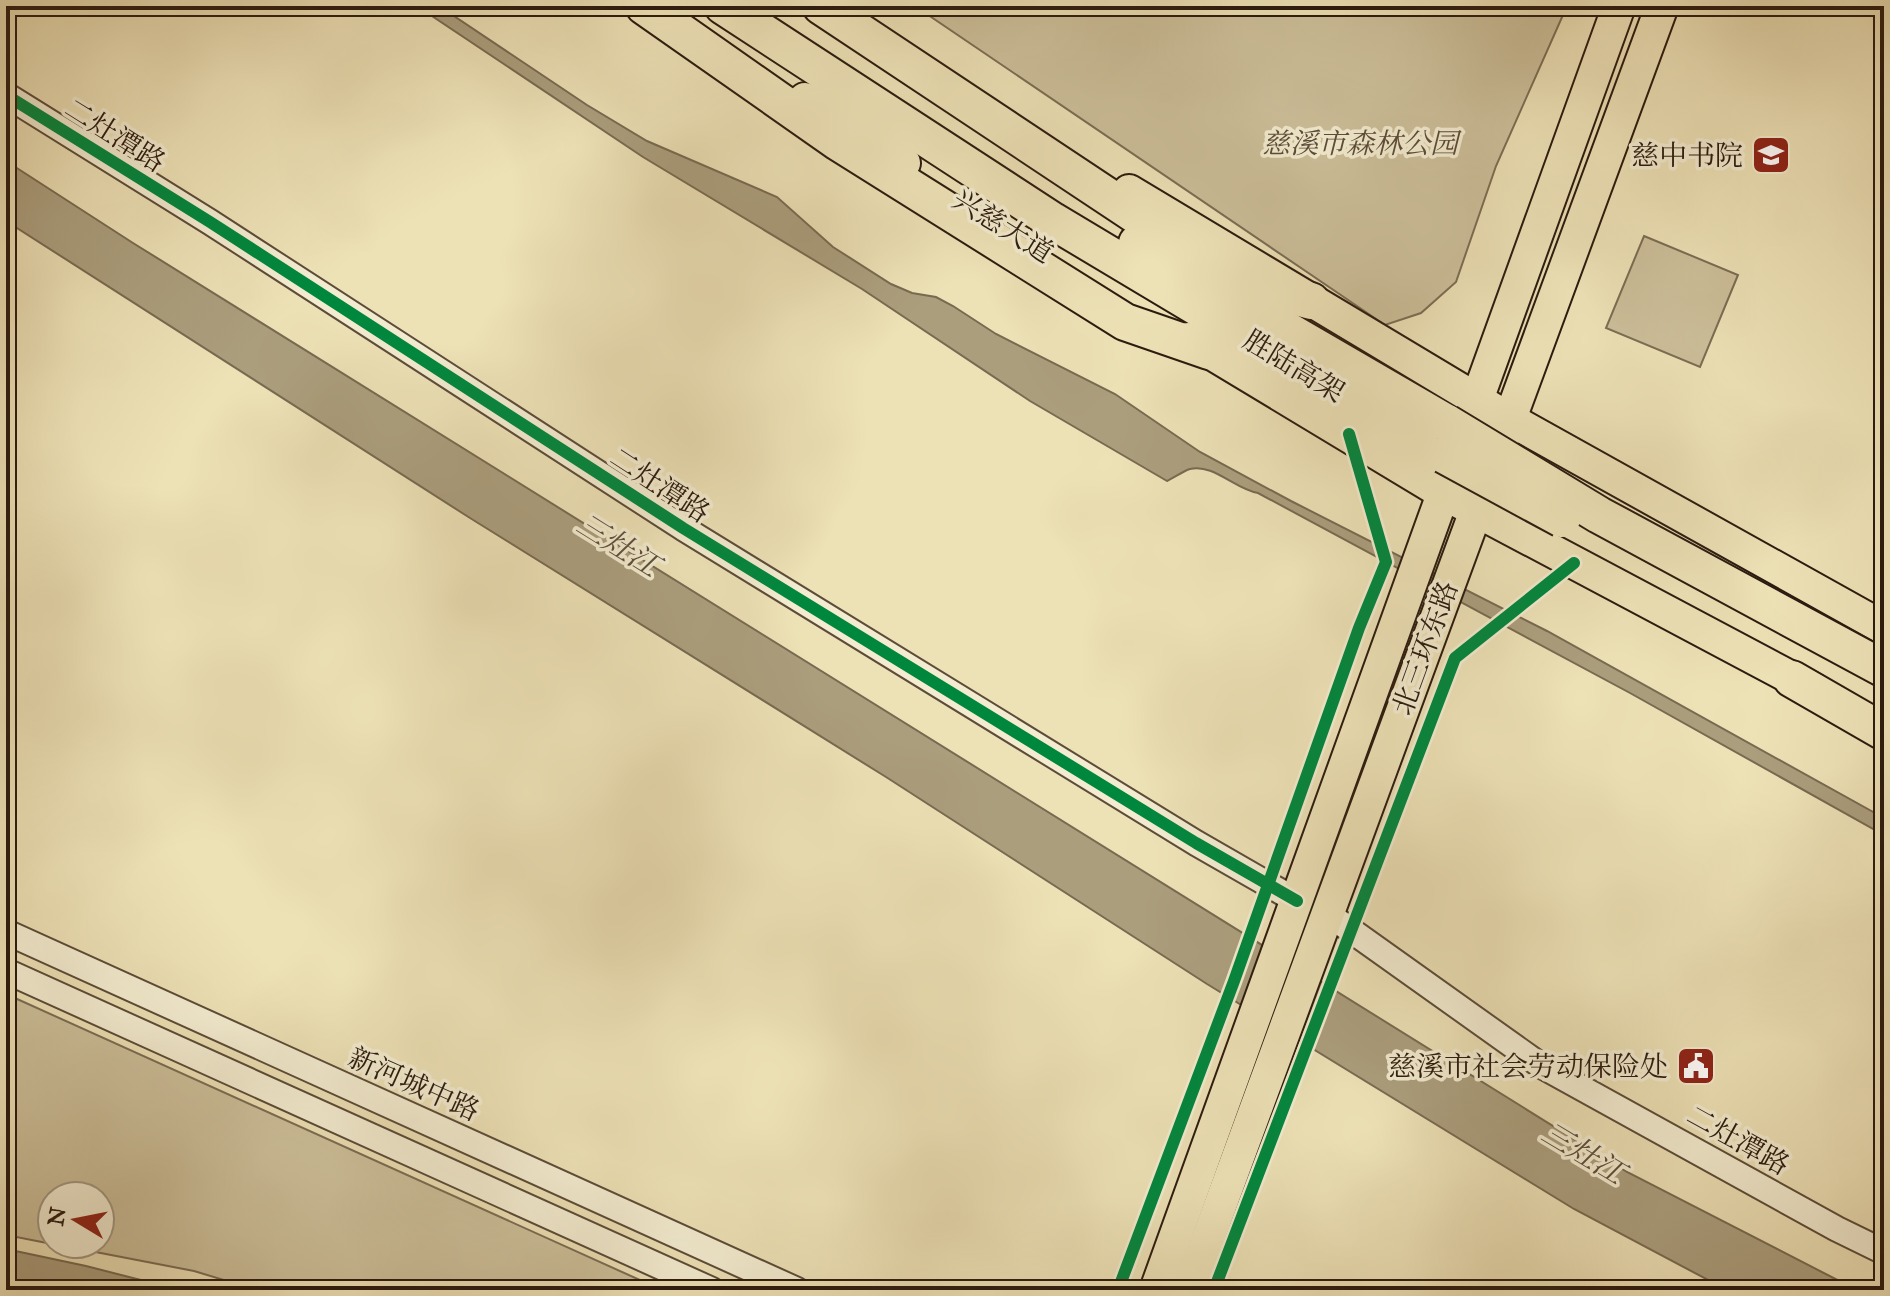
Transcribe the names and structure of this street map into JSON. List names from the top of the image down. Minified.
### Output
{"streets":{"highway":["胜陆高架"],"main road":["兴慈大道","北三环东路"],"street":["二灶潭路","新河城中路"]},"crossings":[["二灶潭路","北三环东路"],["兴慈大道","北三环东路"]],"water":["三灶江"],"parks":["慈溪市森林公园"],"places":{"school or university":["慈中书院"],"public building":["慈溪市社会劳动保险处"]},"north":"left"}
